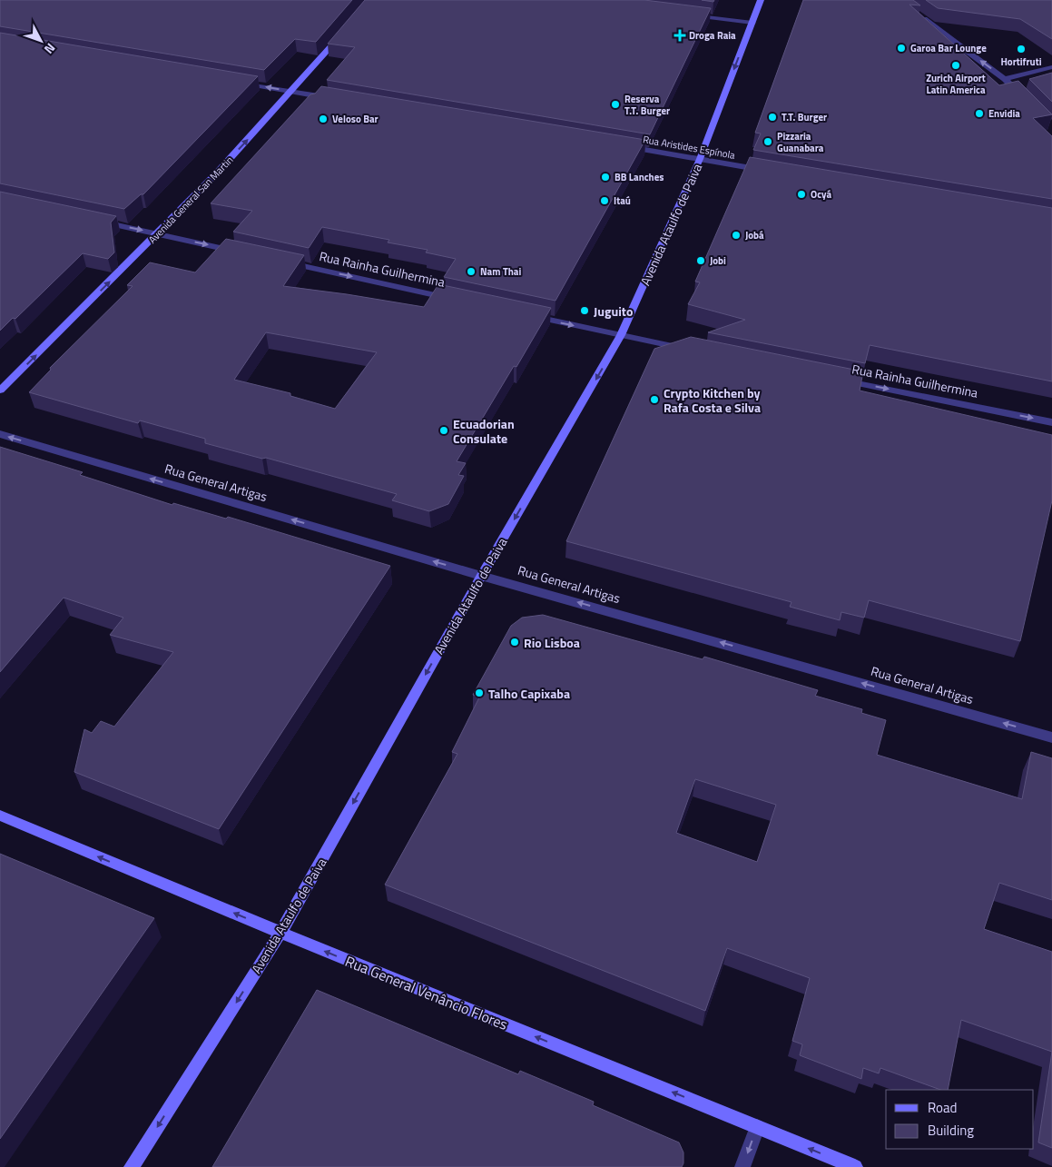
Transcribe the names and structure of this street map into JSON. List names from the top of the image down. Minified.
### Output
{"streets":{"main road":["Avenida General San Martin","Avenida Ataulfo de Paiva","Rua General Venâncio Flores"],"street":["Rua Aristides Espínola","Rua Rainha Guilhermina","Rua General Artigas"]},"crossings":[["Rua Aristides Espínola","Avenida Ataulfo de Paiva"],["Avenida Ataulfo de Paiva","Rua General Artigas"],["Avenida Ataulfo de Paiva","Rua General Venâncio Flores"]],"one_way":["Avenida General San Martin","Avenida Ataulfo de Paiva","Rua Rainha Guilhermina","Rua General Artigas","Rua General Venâncio Flores"],"places":{"health":["Droga Raia"],"other":["Garoa Bar Lounge","Hortifruti","Zurich Airport Latin America","Reserva T.T. Burger","Envidia","T.T. Burger","Veloso Bar","Pizzaria Guanabara","BB Lanches","Ocyá","Itaú","Jobá","Jobi","Nam Thai","Juguito","Crypto Kitchen by Rafa Costa e Silva","Ecuadorian Consulate","Rio Lisboa","Talho Capixaba"]},"legend":["Road","Building"],"north":"bottom right"}
